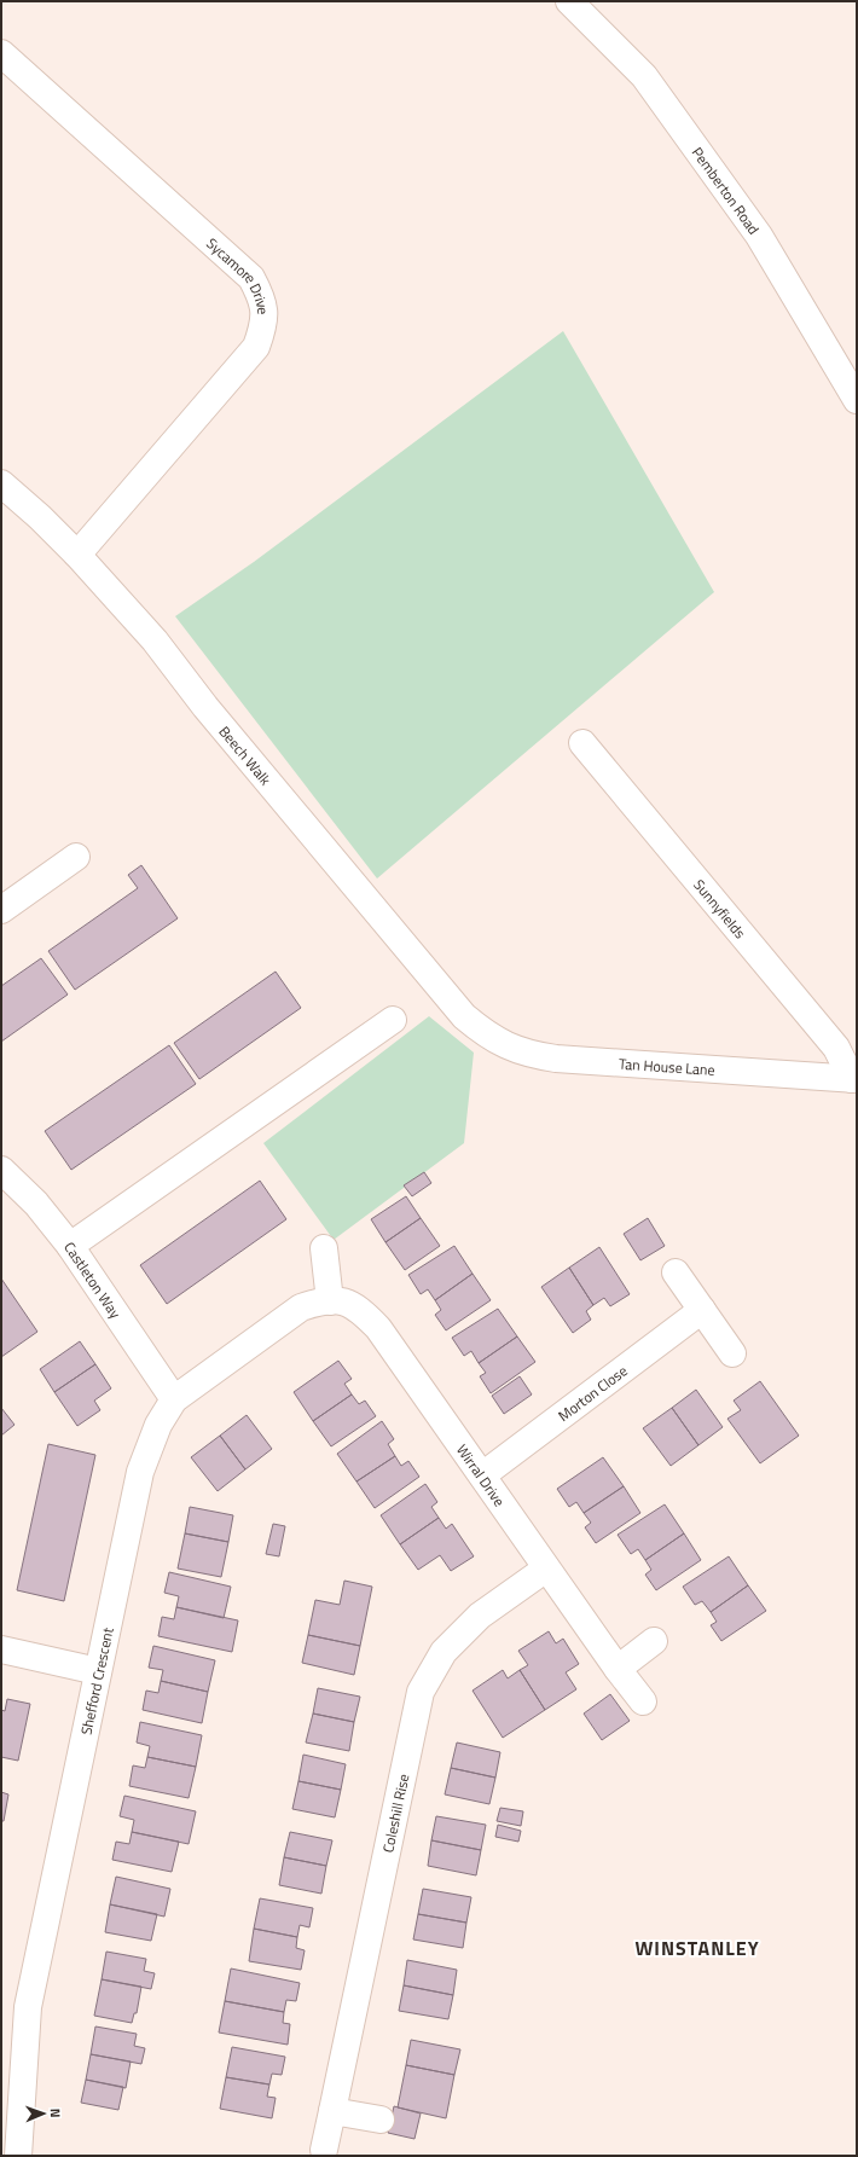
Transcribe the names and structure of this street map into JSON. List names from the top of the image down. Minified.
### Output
{"streets":{"street":["Pemberton Road","Sycamore Drive","Beech Walk","Sunnyfields","Tan House Lane","Castleton Way","Morton Close","Wirral Drive","Shefford Crescent","Coleshill Rise"]},"crossings":[["Sycamore Drive","Beech Walk"],["Beech Walk","Tan House Lane"],["Sunnyfields","Tan House Lane"],["Castleton Way","Shefford Crescent"],["Morton Close","Wirral Drive"],["Wirral Drive","Shefford Crescent"],["Wirral Drive","Coleshill Rise"]],"districts":["WINSTANLEY"],"north":"right"}
